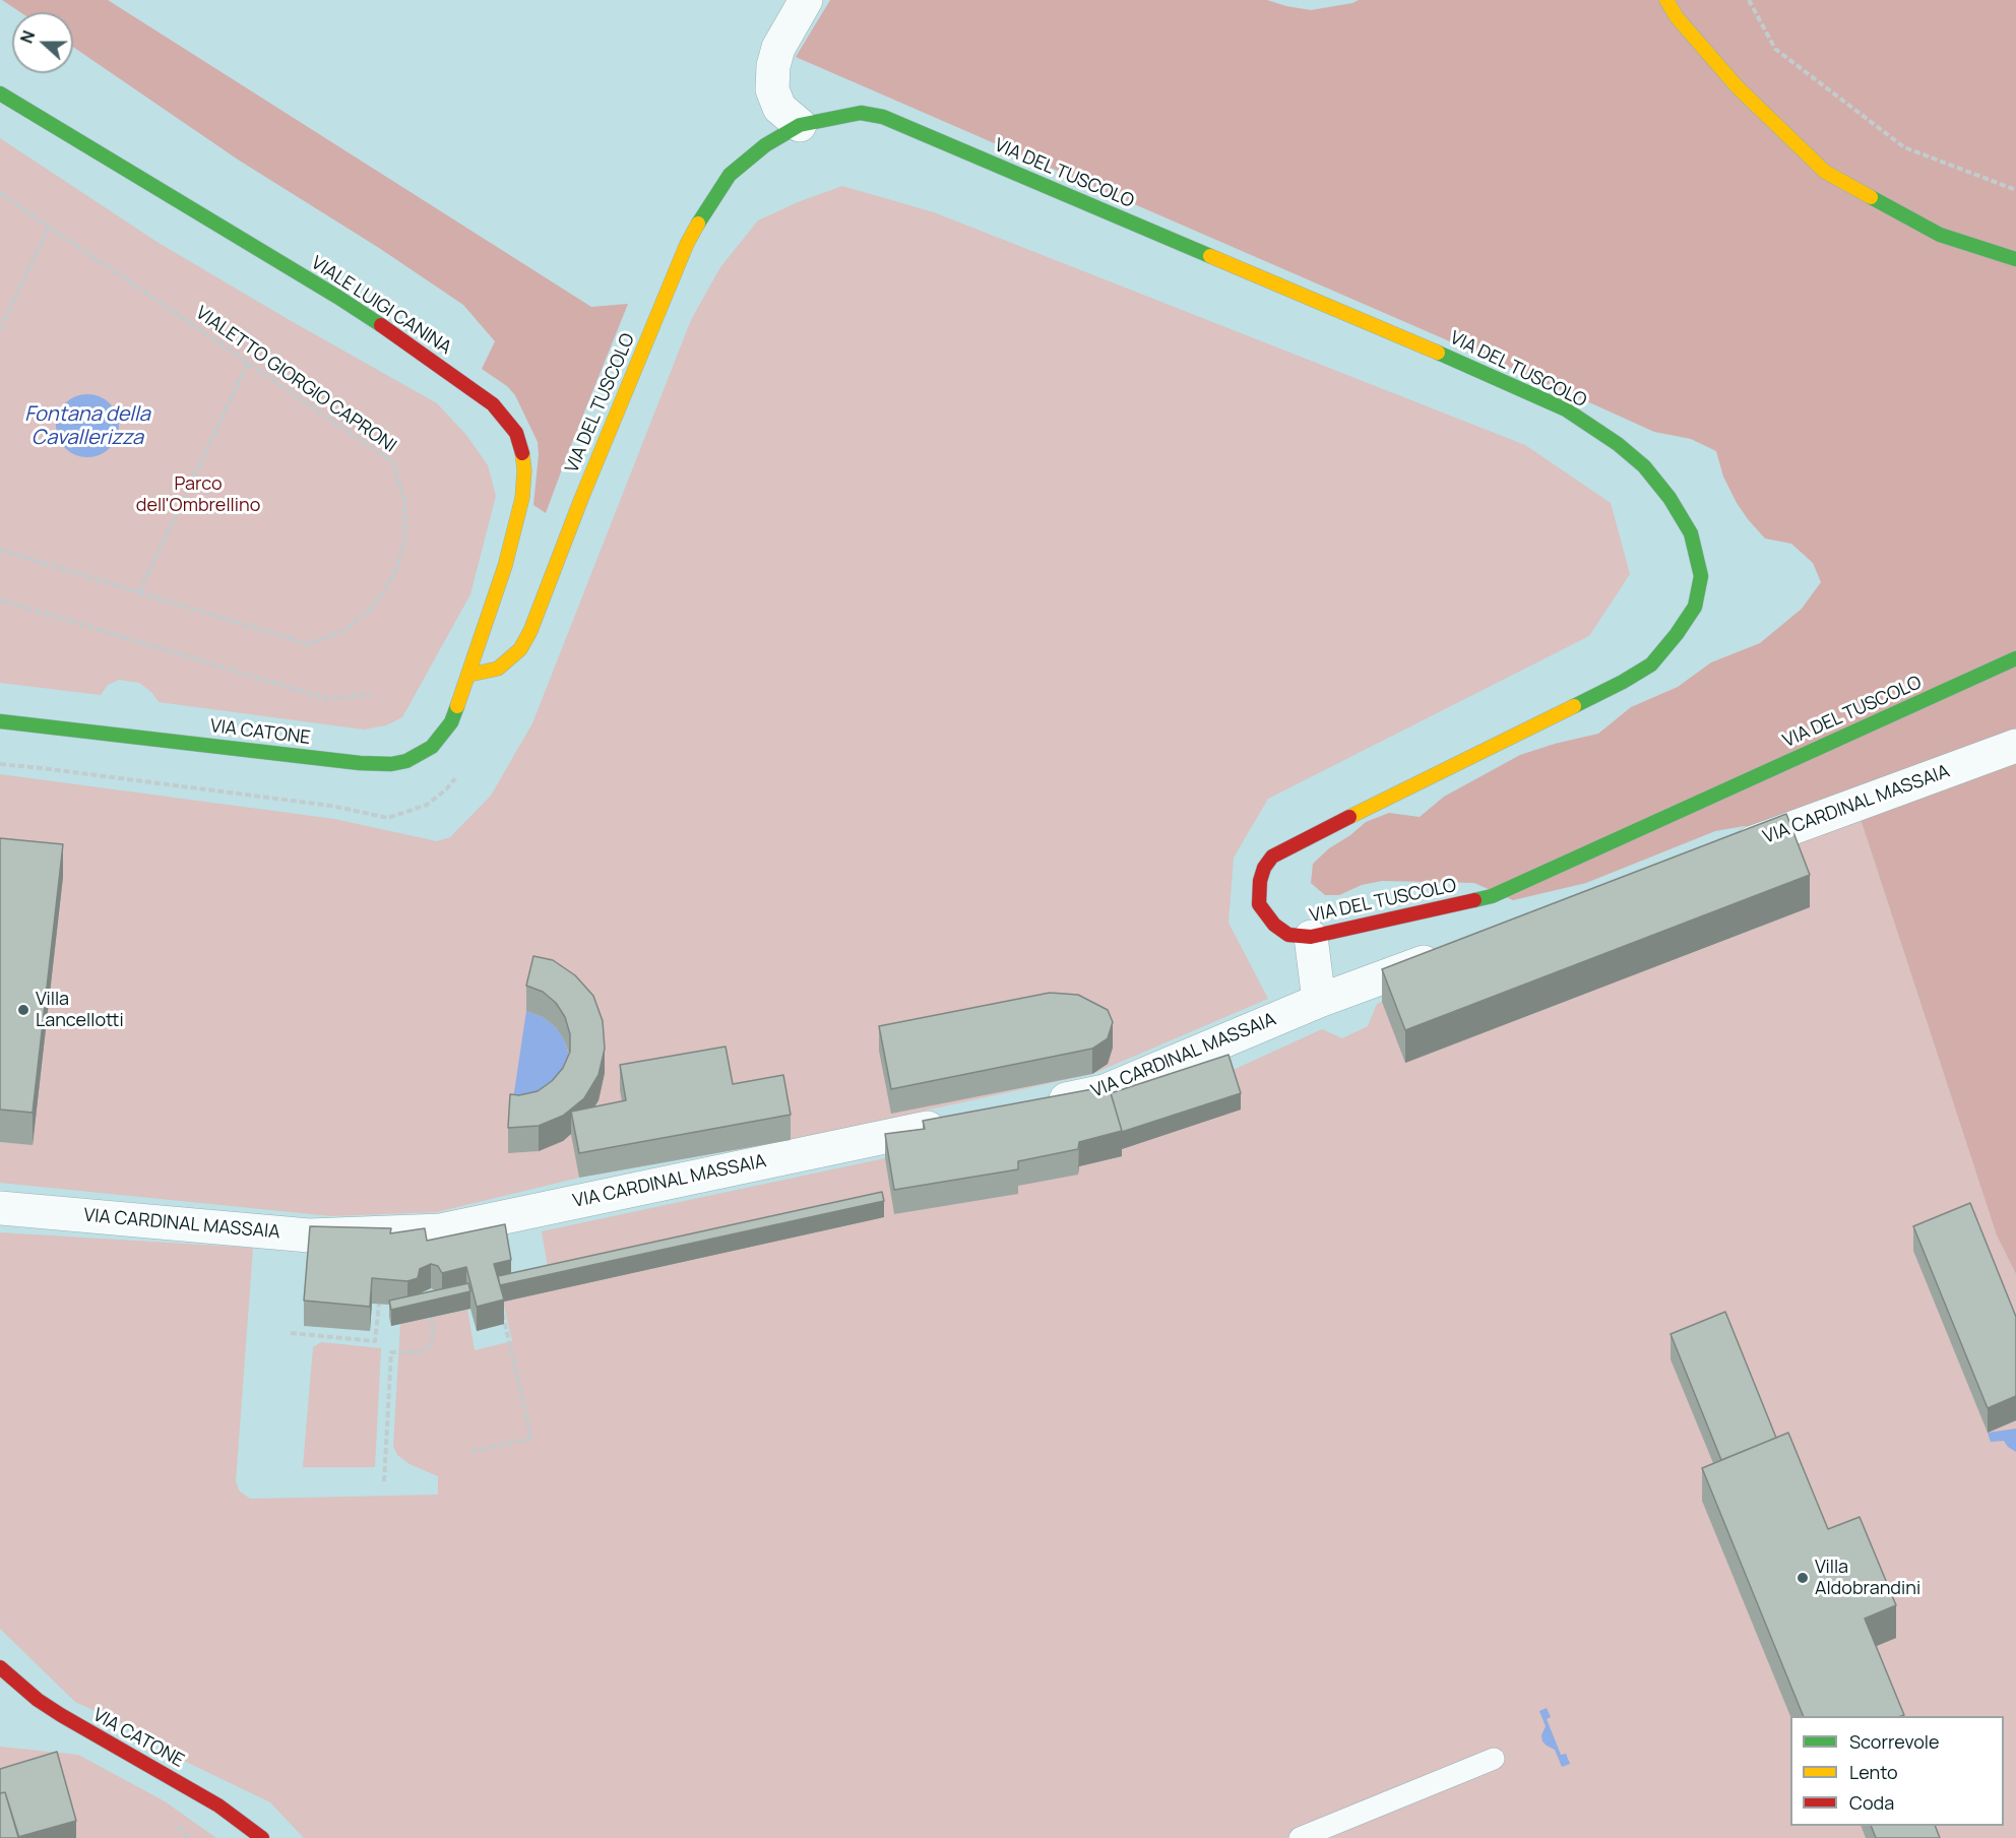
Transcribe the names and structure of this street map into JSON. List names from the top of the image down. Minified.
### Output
{"streets":{"street":["VIA DEL TUSCOLO","VIALE LUIGI CANINA","VIA CATONE","VIA CARDINAL MASSAIA"],"path":["VIALETTO GIORGIO CAPRONI"]},"crossings":[["VIA DEL TUSCOLO","VIALE LUIGI CANINA"],["VIA DEL TUSCOLO","VIA CATONE"],["VIALE LUIGI CANINA","VIA CATONE"]],"water":["Fontana della Cavallerizza"],"parks":["Parco dell'Ombrellino"],"places":["Villa Lancellotti","Villa Aldobrandini"],"legend":["Scorrevole","Lento","Coda"],"north":"left"}
